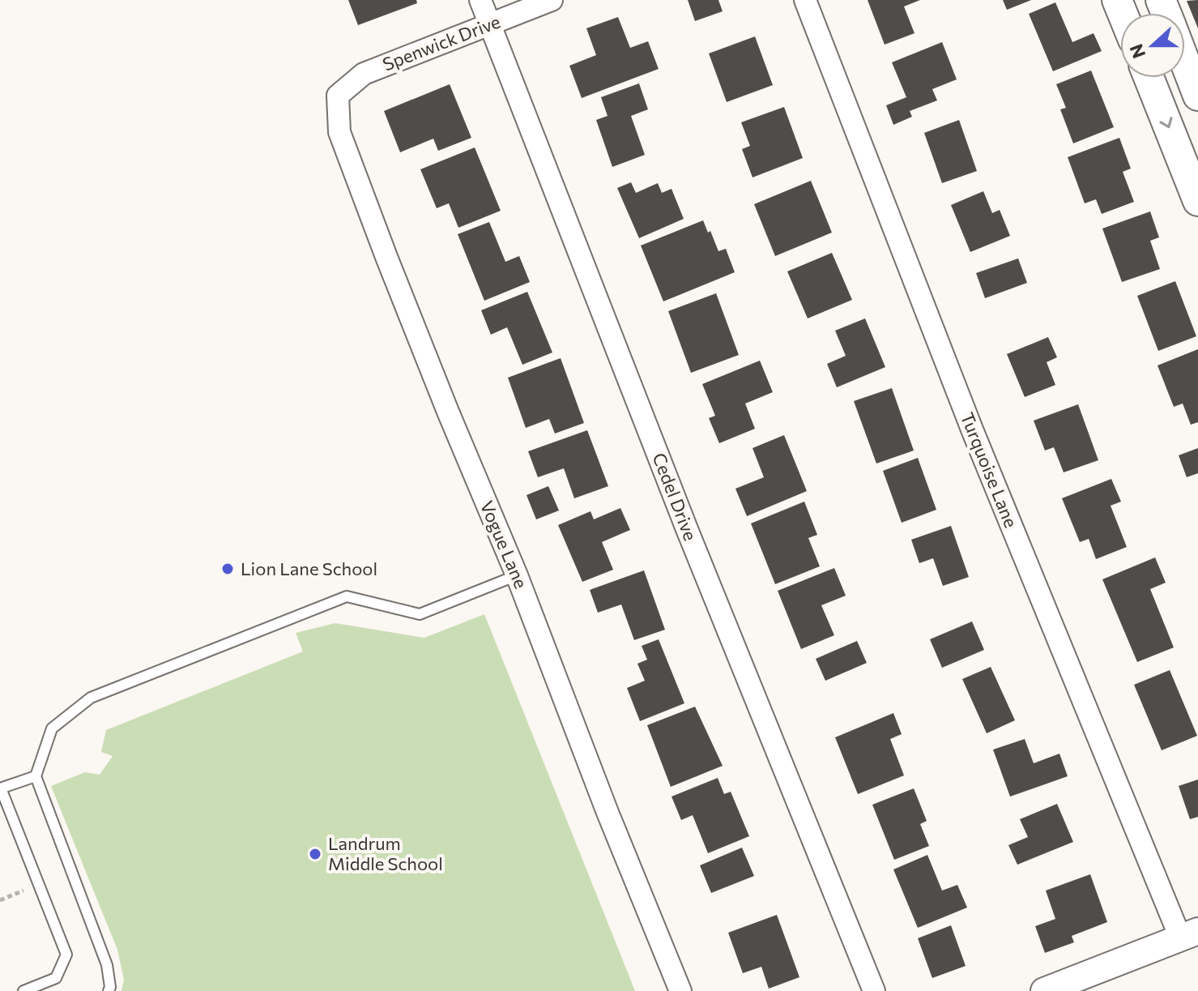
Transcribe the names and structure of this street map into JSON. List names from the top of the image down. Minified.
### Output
{"streets":{"street":["Spenwick Drive","Turquoise Lane","Cedel Drive","Vogue Lane"]},"crossings":[["Spenwick Drive","Cedel Drive"],["Spenwick Drive","Vogue Lane"]],"places":["Lion Lane School","Landrum Middle School"],"north":"left"}
